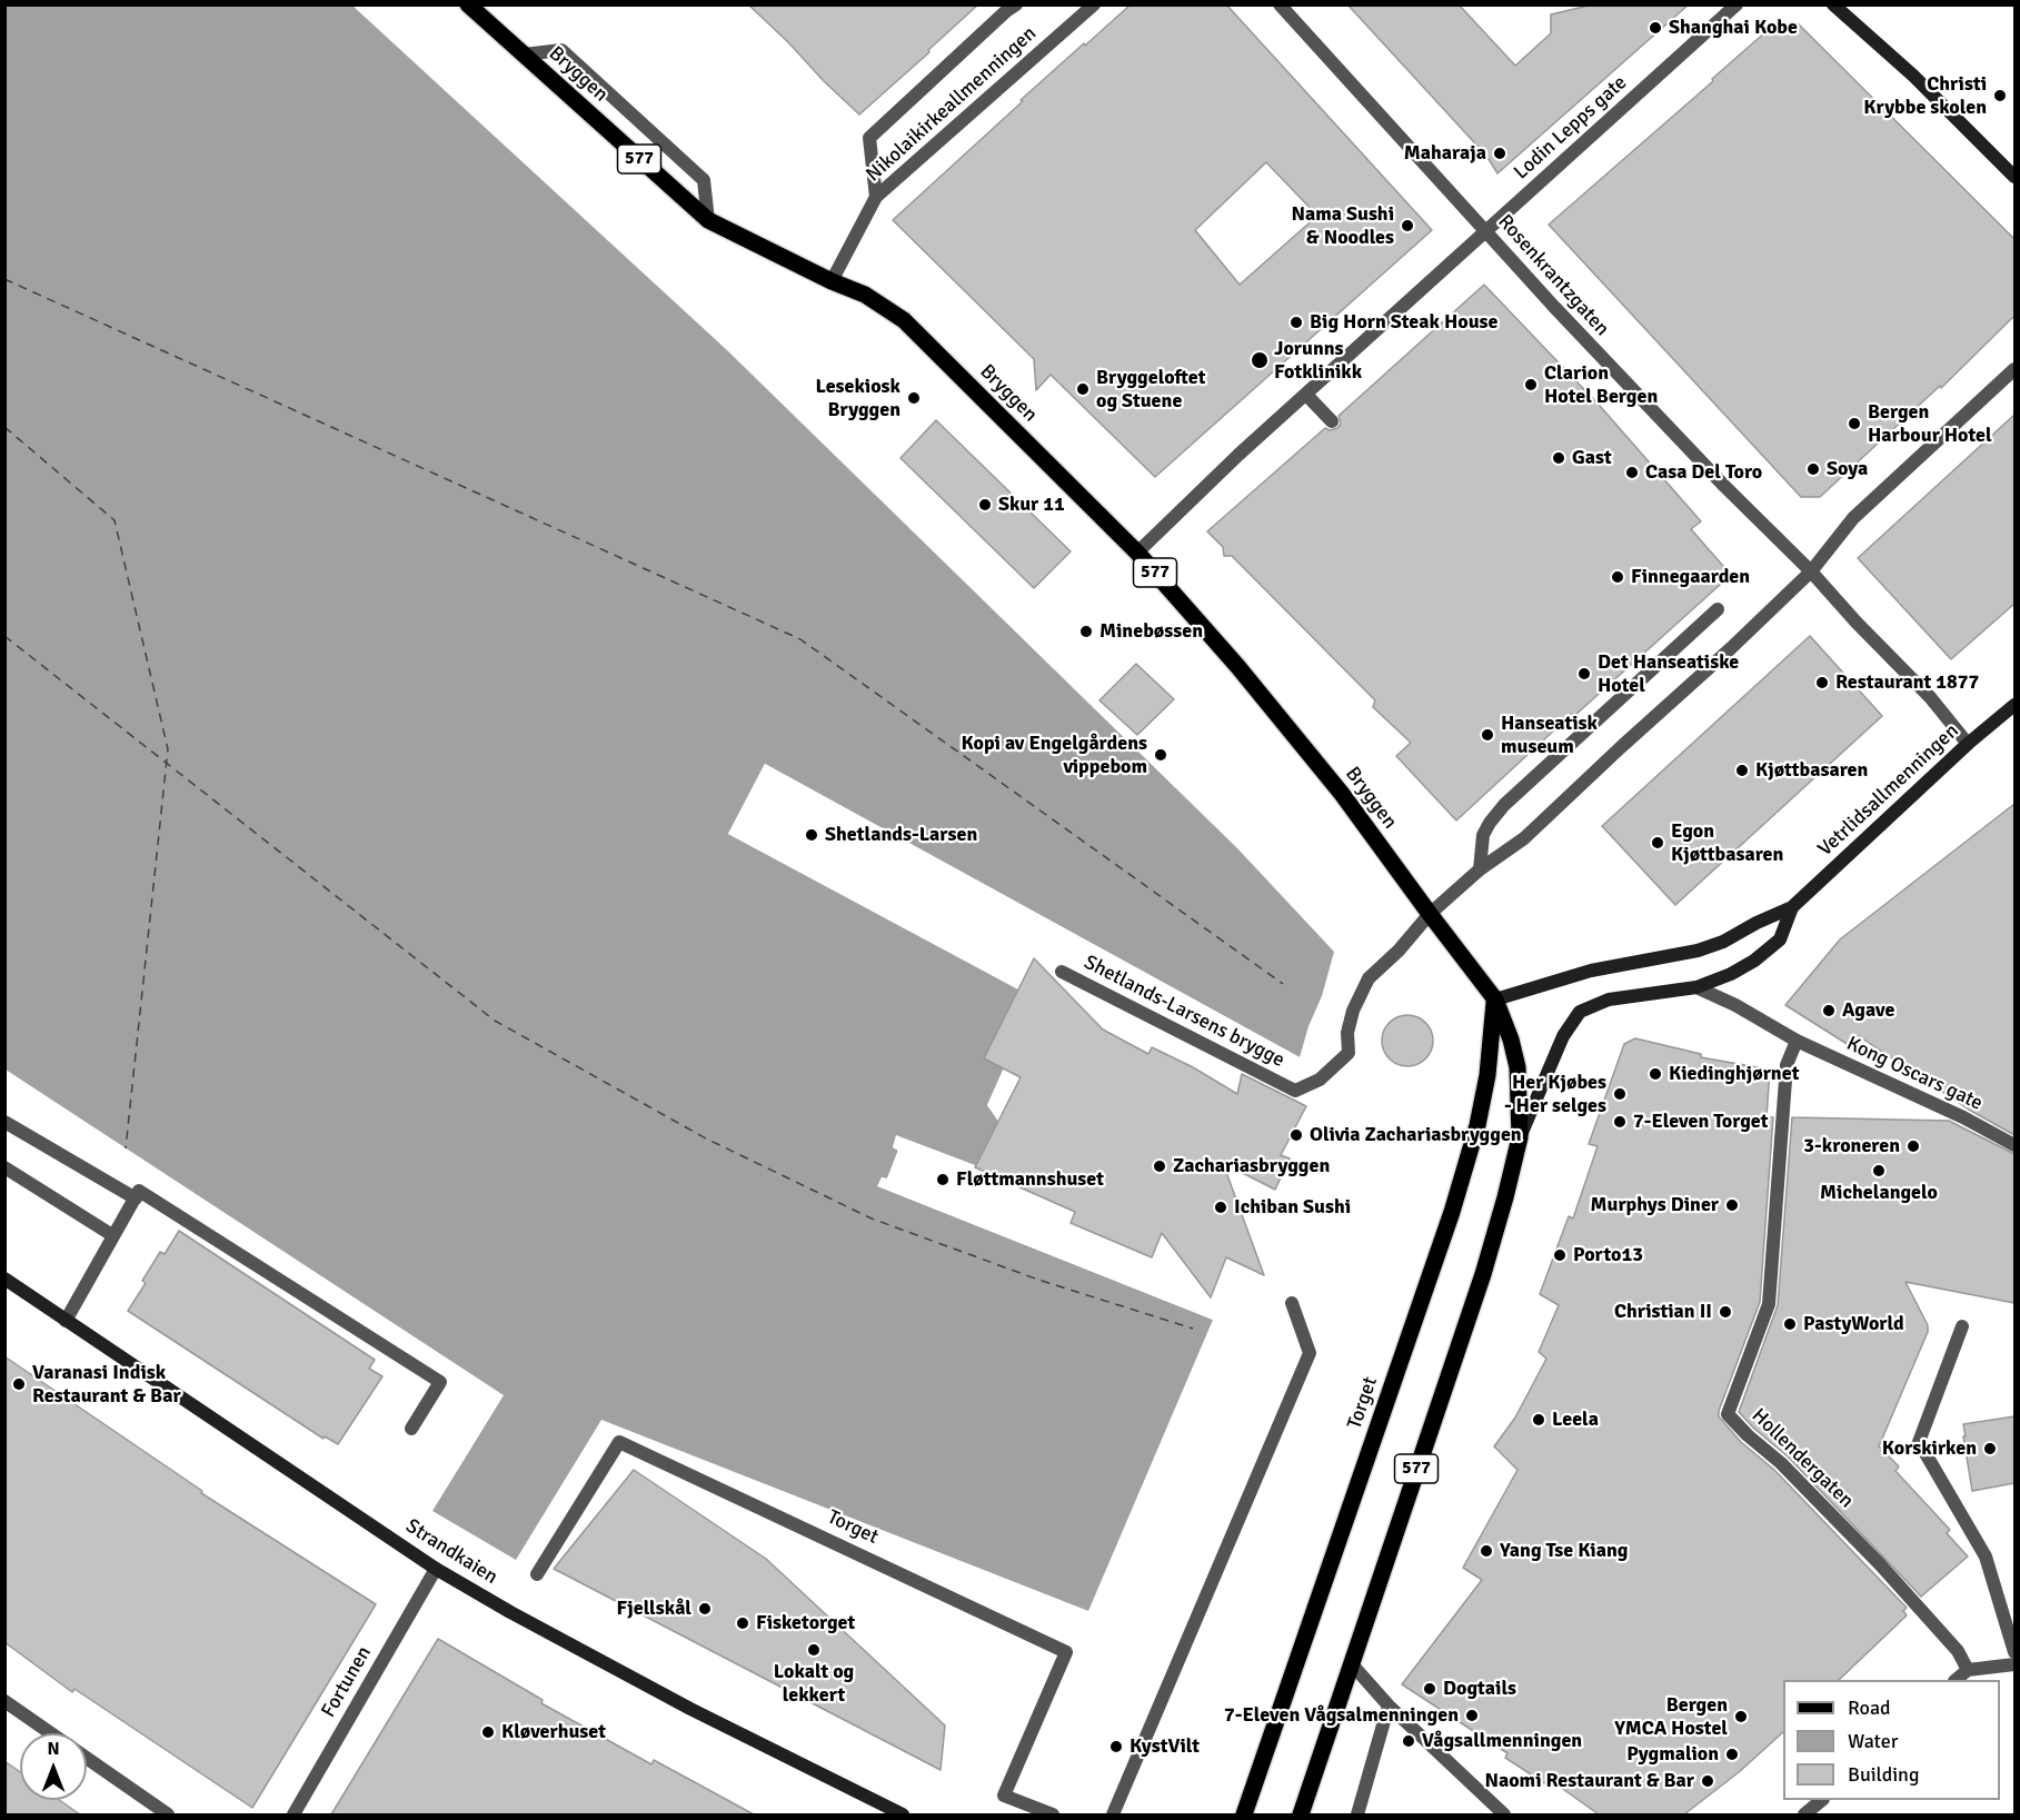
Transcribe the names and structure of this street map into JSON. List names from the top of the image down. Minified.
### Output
{"streets":{"main road":["Bryggen","577","Vetrlidsallmenningen","Torget","Strandkaien"],"street":["Nikolaikirkeallmenningen","Lodin Lepps gate","Rosenkrantzgaten","Shetlands-Larsens brygge","Kong Oscars gate","Hollendergaten","Fortunen"]},"crossings":[["Bryggen","Nikolaikirkeallmenningen"],["Bryggen","Lodin Lepps gate"],["Bryggen","577"],["Bryggen","Shetlands-Larsens brygge"],["Lodin Lepps gate","Rosenkrantzgaten"],["577","Shetlands-Larsens brygge"],["577","Torget"],["Rosenkrantzgaten","Vetrlidsallmenningen"],["Kong Oscars gate","Hollendergaten"],["Strandkaien","Fortunen"]],"places":["Shanghai Kobe","Christi Krybbe skolen","Maharaja","Nama Sushi & Noodles","Big Horn Steak House","Jorunns Fotklinikk","Clarion Hotel Bergen","Bryggeloftet og Stuene","Lesekiosk Bryggen","Bergen Harbour Hotel","Gast","Soya","Casa Del Toro","Skur 11","Finnegaarden","Minebøssen","Det Hanseatiske Hotel","Restaurant 1877","Hanseatisk museum","Kopi av Engelgårdens vippebom","Kjøttbasaren","Shetlands-Larsen","Egon Kjøttbasaren","Agave","Kiedinghjørnet","Her Kjøbes - Her selges","7-Eleven Torget","Olivia Zachariasbryggen","3-kroneren","Zachariasbryggen","Michelangelo","Fløttmannshuset","Murphys Diner","Ichiban Sushi","Porto13","Christian II","PastyWorld","Varanasi Indisk Restaurant & Bar","Leela","Korskirken","Yang Tse Kiang","Fjellskål","Fisketorget","Lokalt og lekkert","Dogtails","7-Eleven Vågsalmenningen","Bergen YMCA Hostel","Kløverhuset","Vågsallmenningen","KystVilt","Pygmalion","Naomi Restaurant & Bar"],"legend":["Road","Water","Building"],"north":"top"}
